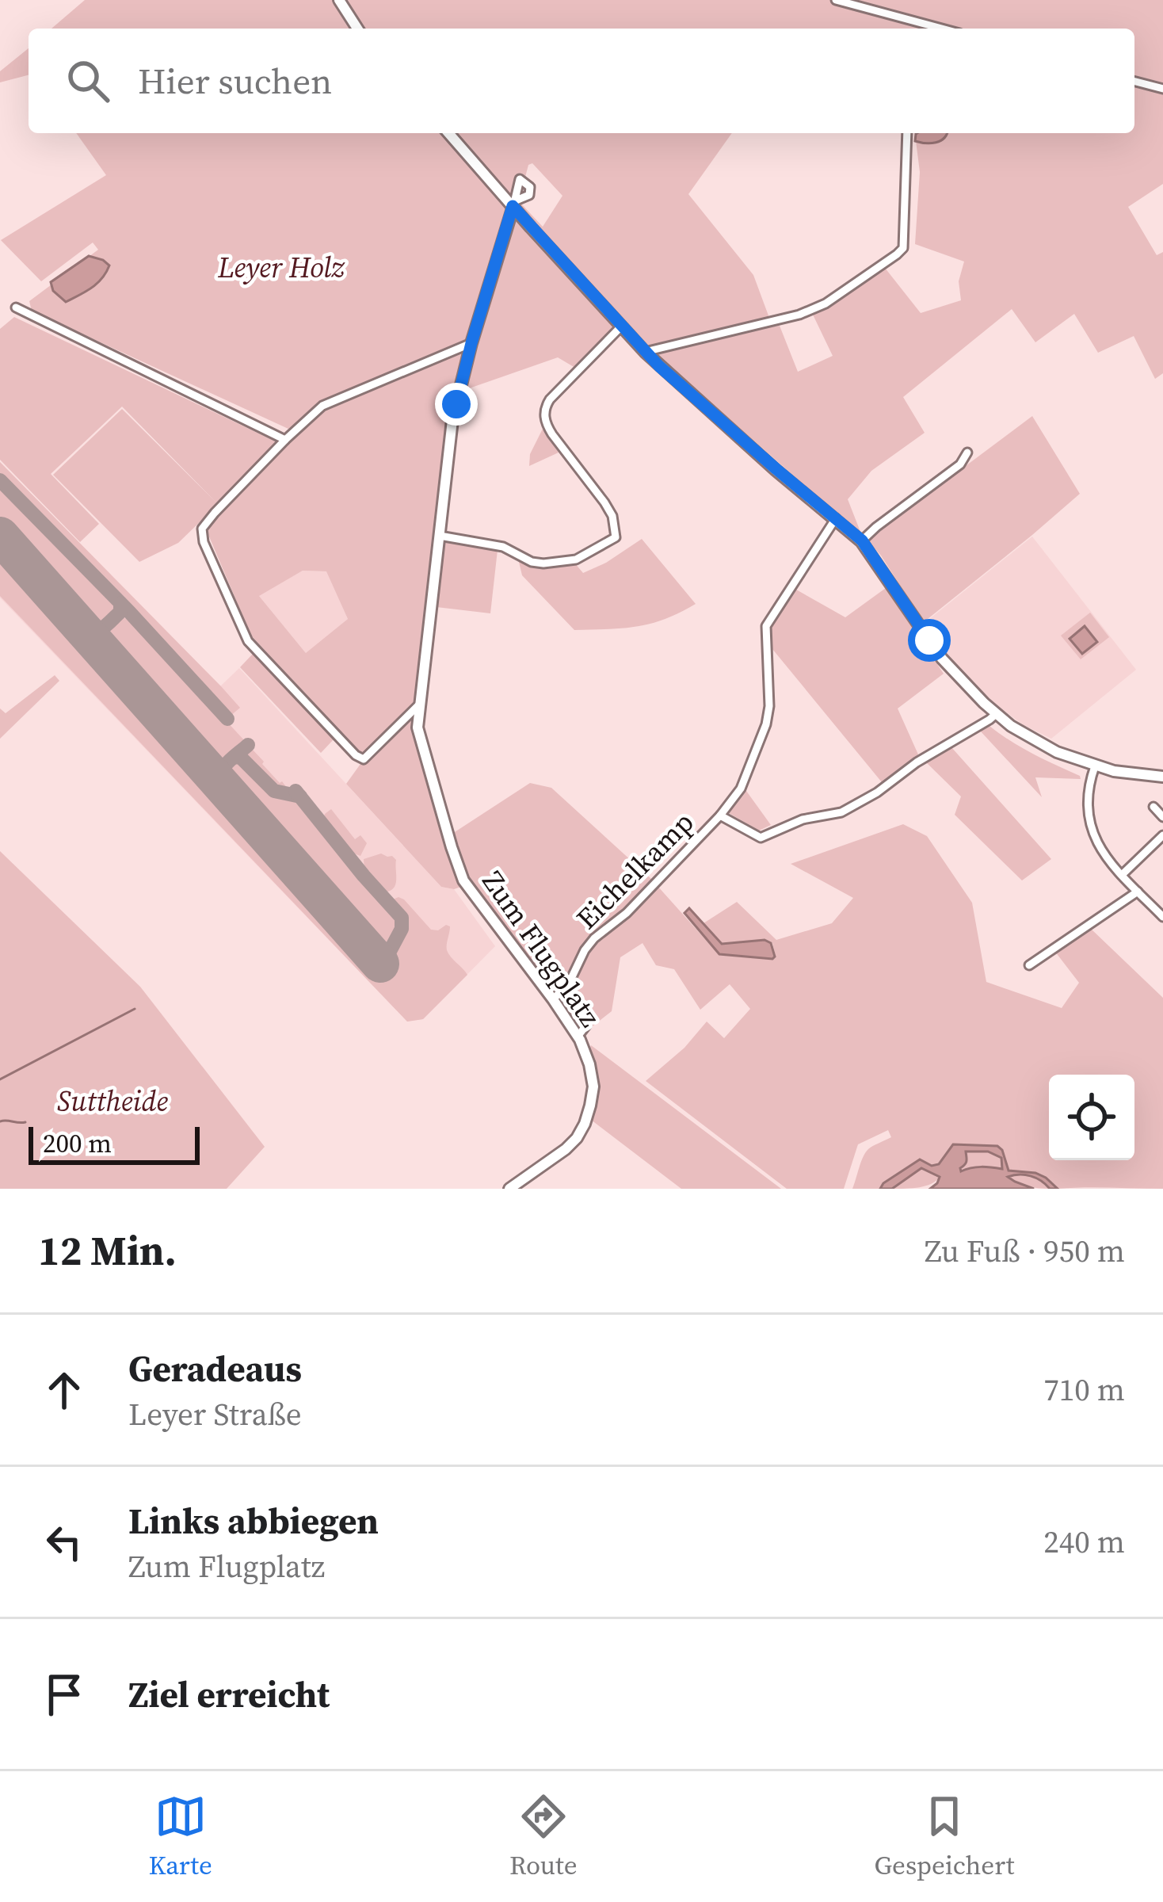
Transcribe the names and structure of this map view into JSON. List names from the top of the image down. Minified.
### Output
{"streets":{"street":["Eichelkamp","Zum Flugplatz"]},"crossings":[["Eichelkamp","Zum Flugplatz"]],"parks":["Leyer Holz","Suttheide"],"scale_bar":"200 m","page":{"search":"Hier suchen","scale":"200 m","heading":["12 Min.","Zu Fuß · 950 m"],"list":[["Geradeaus","Leyer Straße","710 m"],["Links abbiegen","Zum Flugplatz","240 m"],"Ziel erreicht"],"nav":["Karte","Route","Gespeichert"]}}
